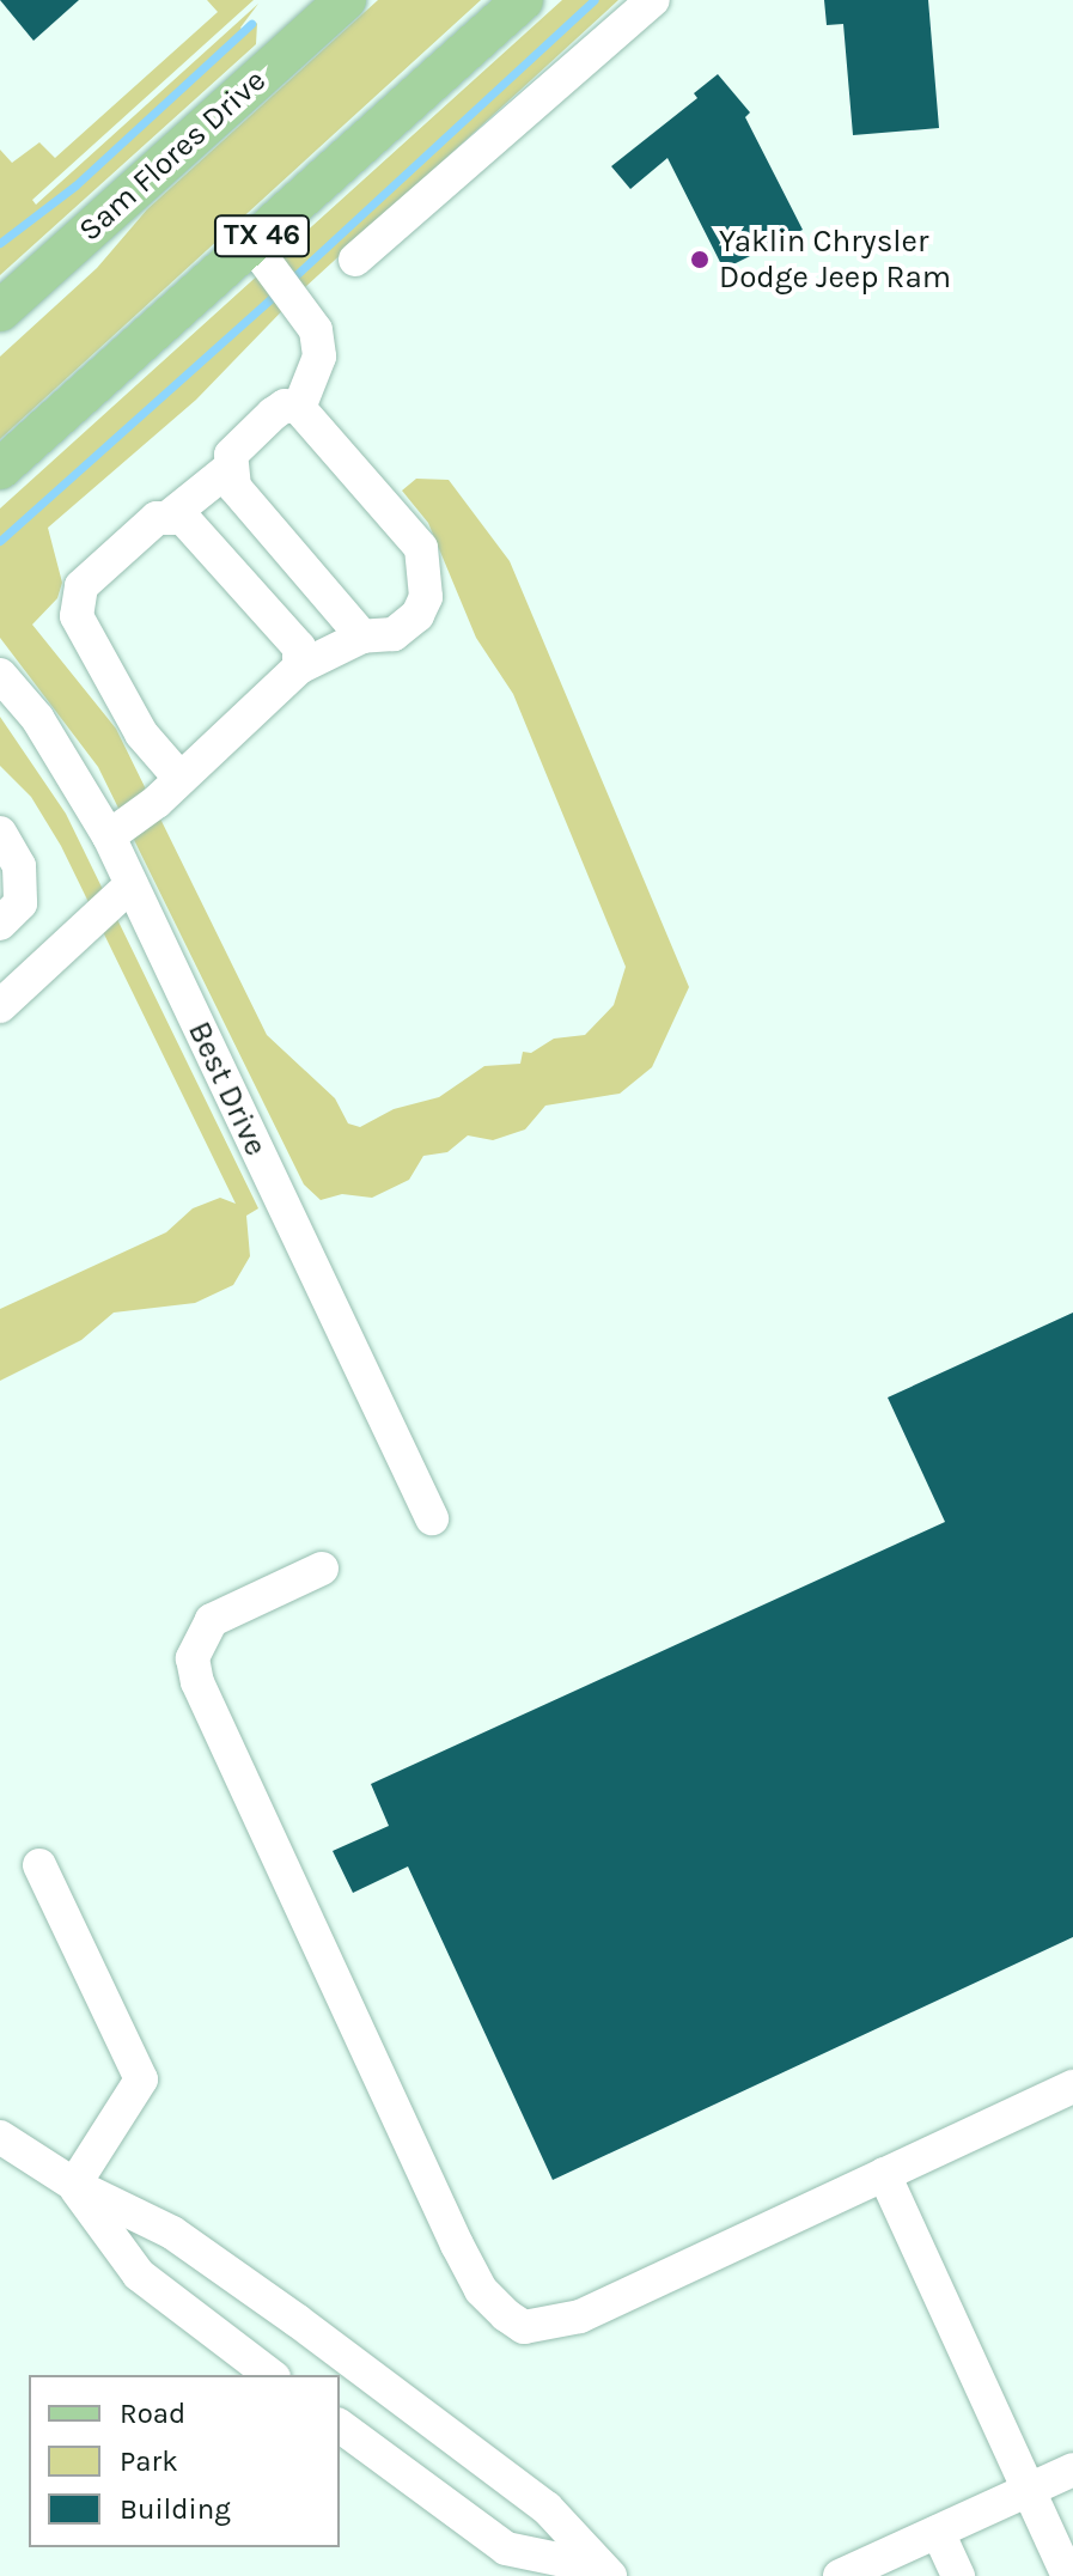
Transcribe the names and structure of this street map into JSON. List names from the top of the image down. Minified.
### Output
{"streets":{"main road":["Sam Flores Drive","TX 46"],"street":["Best Drive"]},"places":["Yaklin Chrysler Dodge Jeep Ram"],"legend":["Road","Park","Building"]}
